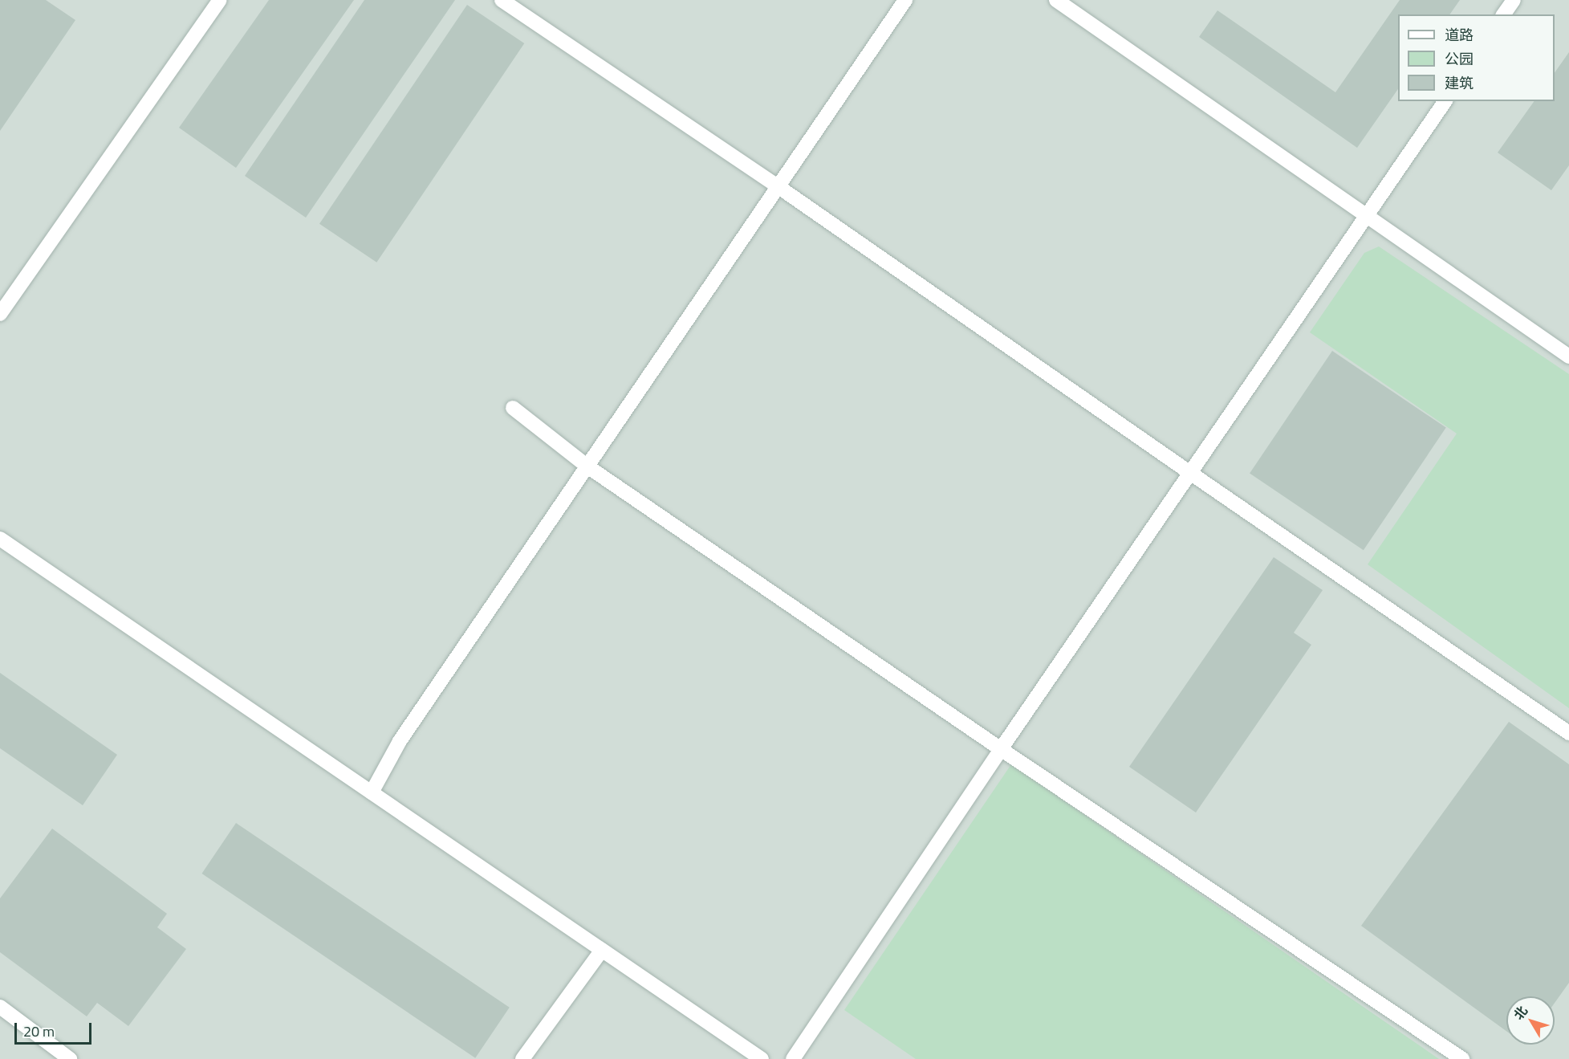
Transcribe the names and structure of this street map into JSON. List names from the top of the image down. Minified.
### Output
{"legend":["道路","公园","建筑"],"scale_bar":"20 m","north":"top left"}
